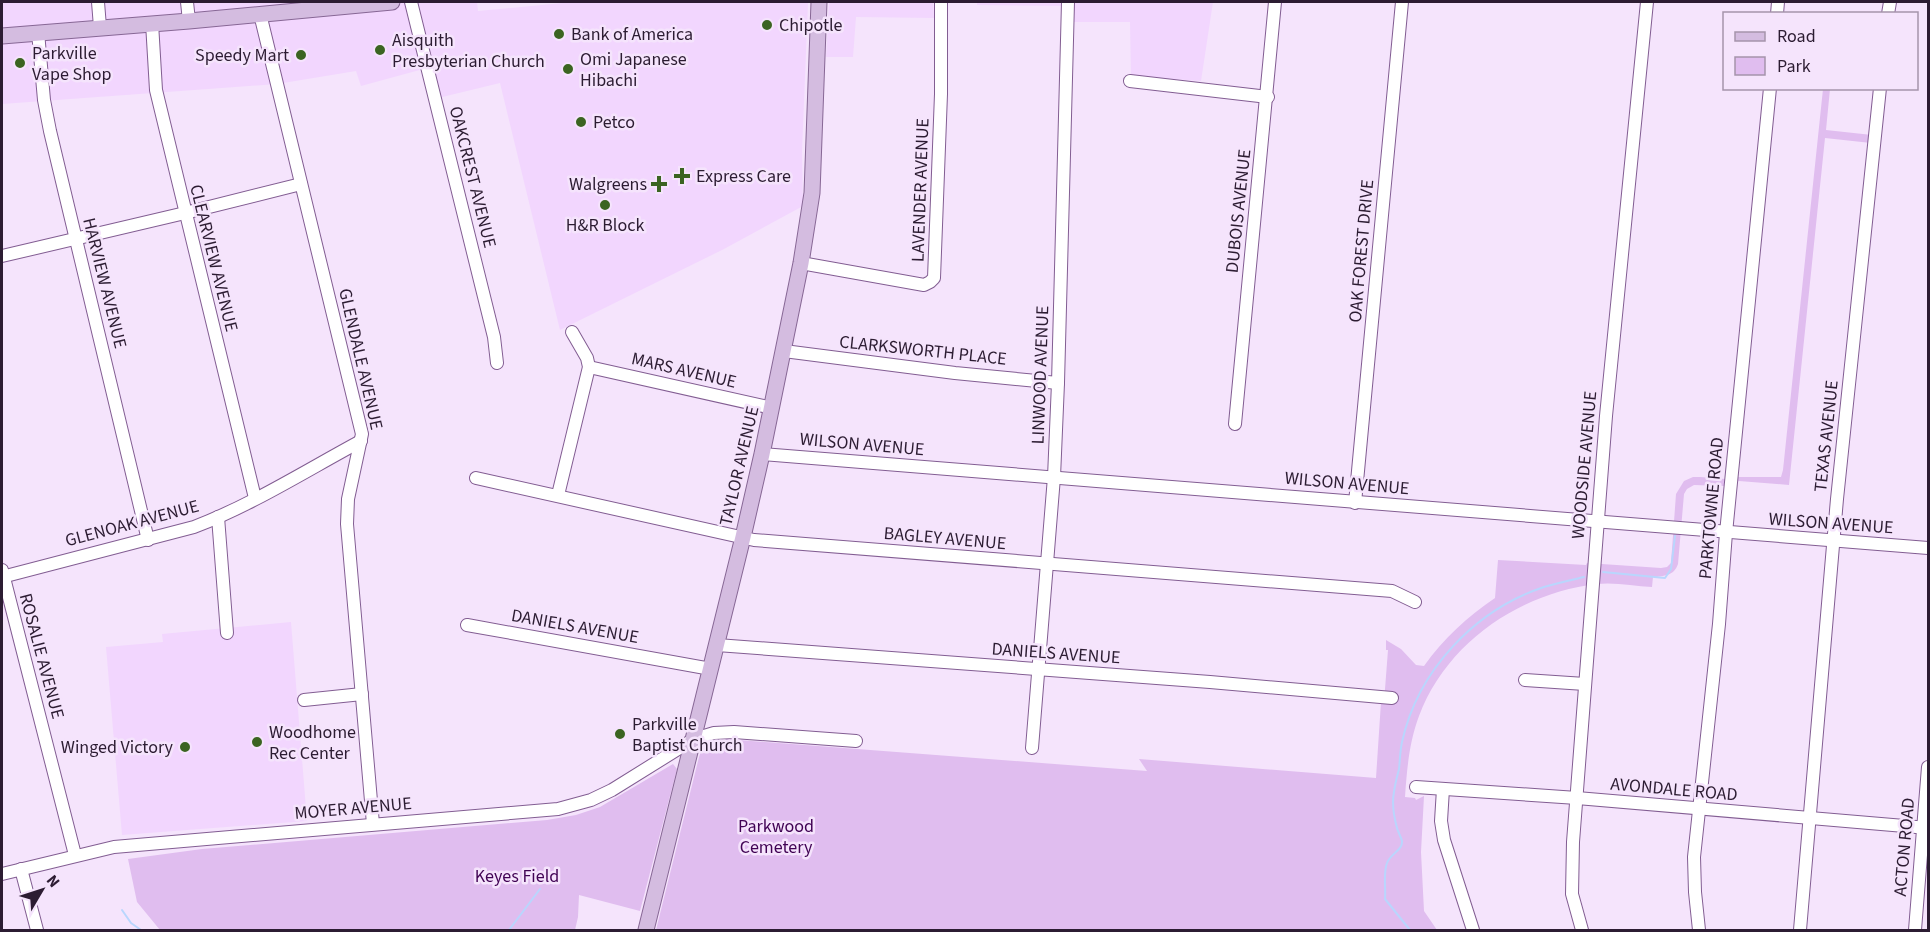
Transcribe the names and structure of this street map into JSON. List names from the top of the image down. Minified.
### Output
{"streets":{"main road":["TAYLOR AVENUE"],"street":["OAKCREST AVENUE","LAVENDER AVENUE","DUBOIS AVENUE","OAK FOREST DRIVE","CLEARVIEW AVENUE","HARVIEW AVENUE","CLARKSWORTH PLACE","GLENDALE AVENUE","MARS AVENUE","LINWOOD AVENUE","TEXAS AVENUE","WILSON AVENUE","WOODSIDE AVENUE","PARKTOWNE ROAD","GLENOAK AVENUE","BAGLEY AVENUE","DANIELS AVENUE","ROSALIE AVENUE","AVONDALE ROAD","MOYER AVENUE","ACTON ROAD"]},"crossings":[["LAVENDER AVENUE","TAYLOR AVENUE"],["OAK FOREST DRIVE","WILSON AVENUE"],["CLEARVIEW AVENUE","GLENOAK AVENUE"],["HARVIEW AVENUE","GLENOAK AVENUE"],["CLARKSWORTH PLACE","LINWOOD AVENUE"],["CLARKSWORTH PLACE","TAYLOR AVENUE"],["GLENDALE AVENUE","GLENOAK AVENUE"],["GLENDALE AVENUE","MOYER AVENUE"],["MARS AVENUE","TAYLOR AVENUE"],["LINWOOD AVENUE","WILSON AVENUE"],["LINWOOD AVENUE","BAGLEY AVENUE"],["LINWOOD AVENUE","DANIELS AVENUE"],["TEXAS AVENUE","WILSON AVENUE"],["TEXAS AVENUE","AVONDALE ROAD"],["WILSON AVENUE","WOODSIDE AVENUE"],["WILSON AVENUE","TAYLOR AVENUE"],["WILSON AVENUE","PARKTOWNE ROAD"],["WOODSIDE AVENUE","AVONDALE ROAD"],["TAYLOR AVENUE","BAGLEY AVENUE"],["TAYLOR AVENUE","DANIELS AVENUE"],["TAYLOR AVENUE","MOYER AVENUE"],["PARKTOWNE ROAD","AVONDALE ROAD"],["GLENOAK AVENUE","ROSALIE AVENUE"],["ROSALIE AVENUE","MOYER AVENUE"],["AVONDALE ROAD","ACTON ROAD"]],"parks":["Parkwood Cemetery","Keyes Field"],"places":{"other":["Chipotle","Bank of America","Aisquith Presbyterian Church","Speedy Mart","Parkville Vape Shop","Omi Japanese Hibachi","Petco","H&R Block","Parkville Baptist Church","Woodhome Rec Center","Winged Victory"],"health":["Express Care","Walgreens"]},"legend":["Road","Park"],"north":"top right"}
